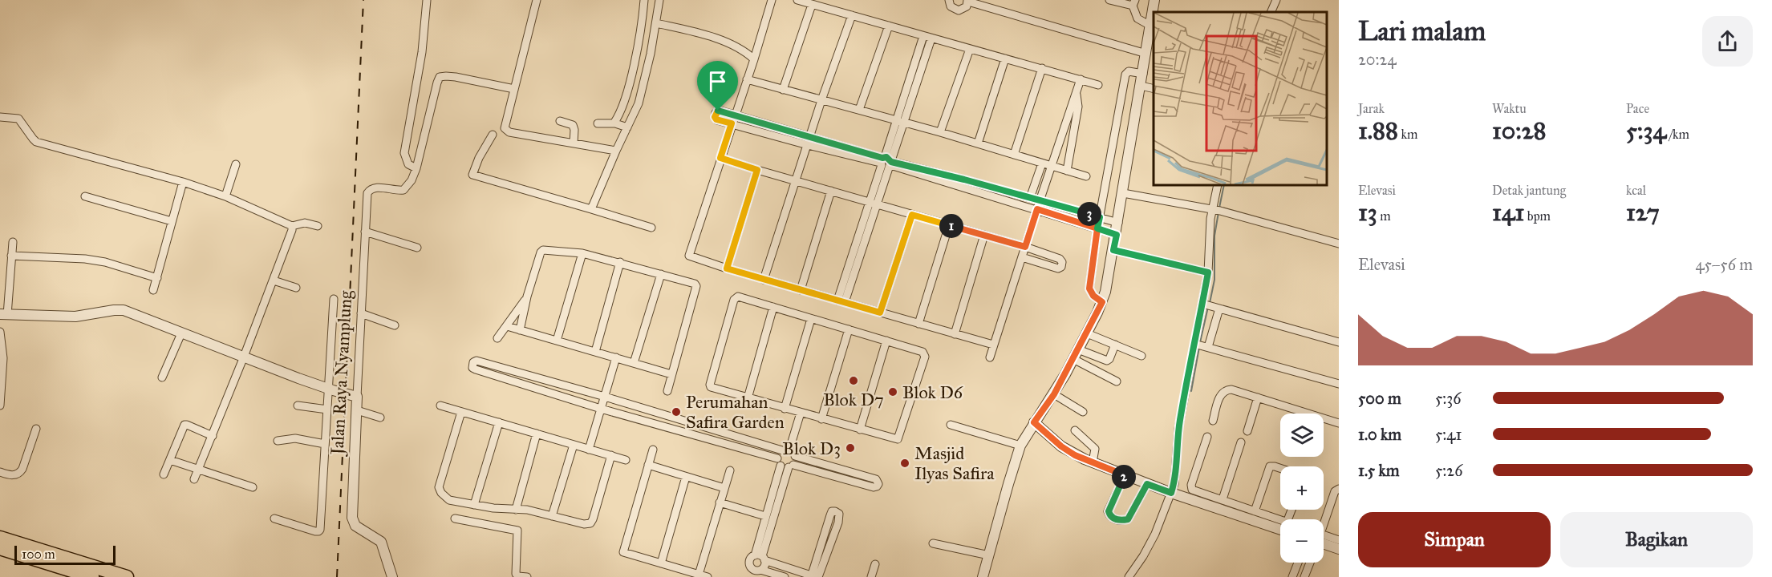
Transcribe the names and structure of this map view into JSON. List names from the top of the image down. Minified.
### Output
{"streets":{"street":["Jalan Raya Nyamplung"]},"places":["Blok D7","Blok D6","Perumahan Safira Garden","Blok D3","Masjid Ilyas Safira"],"scale_bar":"100 m","page":{"heading":["Lari malam","20:24"],"stats":[["Jarak","1.88 km"],["Waktu","10:28"],["Pace","5:34 /km"],["Elevasi","13 m"],["Detak jantung","141 bpm"],["kcal","127"]],"pins":["3","1","2"],"chart":["Elevasi","45–56 m"],"list":[{"name":"500 m","note":"5:36"},{"name":"1.0 km","note":"5:41"},{"name":"1.5 km","note":"5:26"}],"map_buttons":["+","−"],"buttons":["Simpan","Bagikan"],"scale":"100 m"}}
